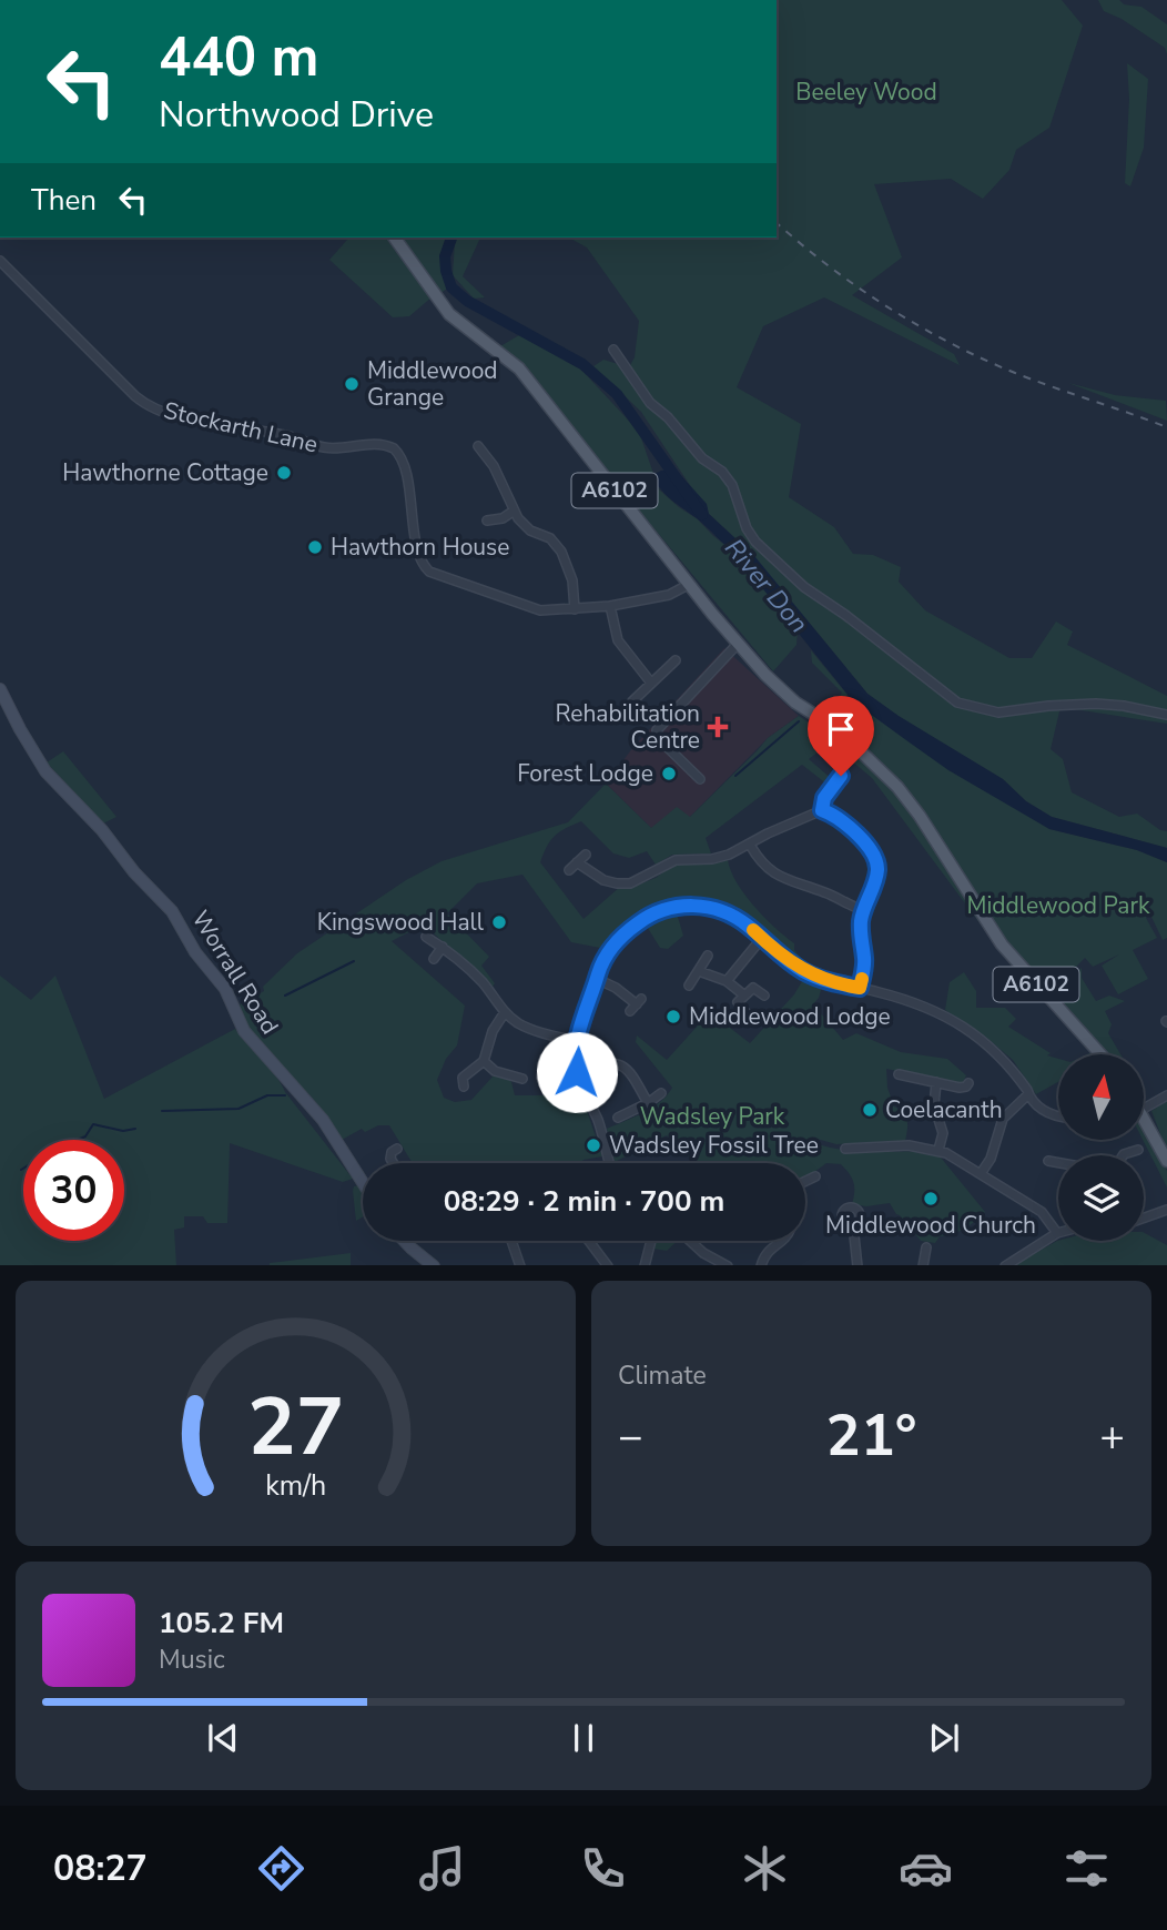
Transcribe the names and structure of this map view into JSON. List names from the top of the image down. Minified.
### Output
{"streets":{"main road":["A6102"],"street":["Stockarth Lane","Worrall Road"]},"crossings":[["Stockarth Lane","A6102"]],"water":["River Don"],"parks":["Beeley Wood","Middlewood Park","Wadsley Park"],"places":{"other":["Middlewood Grange","Hawthorne Cottage","Hawthorn House","Forest Lodge","Kingswood Hall","Middlewood Lodge","Coelacanth","Wadsley Fossil Tree","Middlewood Church"],"health":["Rehabilitation Centre"]},"north":"top","page":{"turn":["440 m","Northwood Drive"],"then":"Then","limit":"30","trip":"08:29 · 2 min · 700 m","tile":"Climate","heat":["−","21°","+"],"song":["105.2 FM","Music"],"tabs":"08:27","gauge":["27","km/h"]}}
